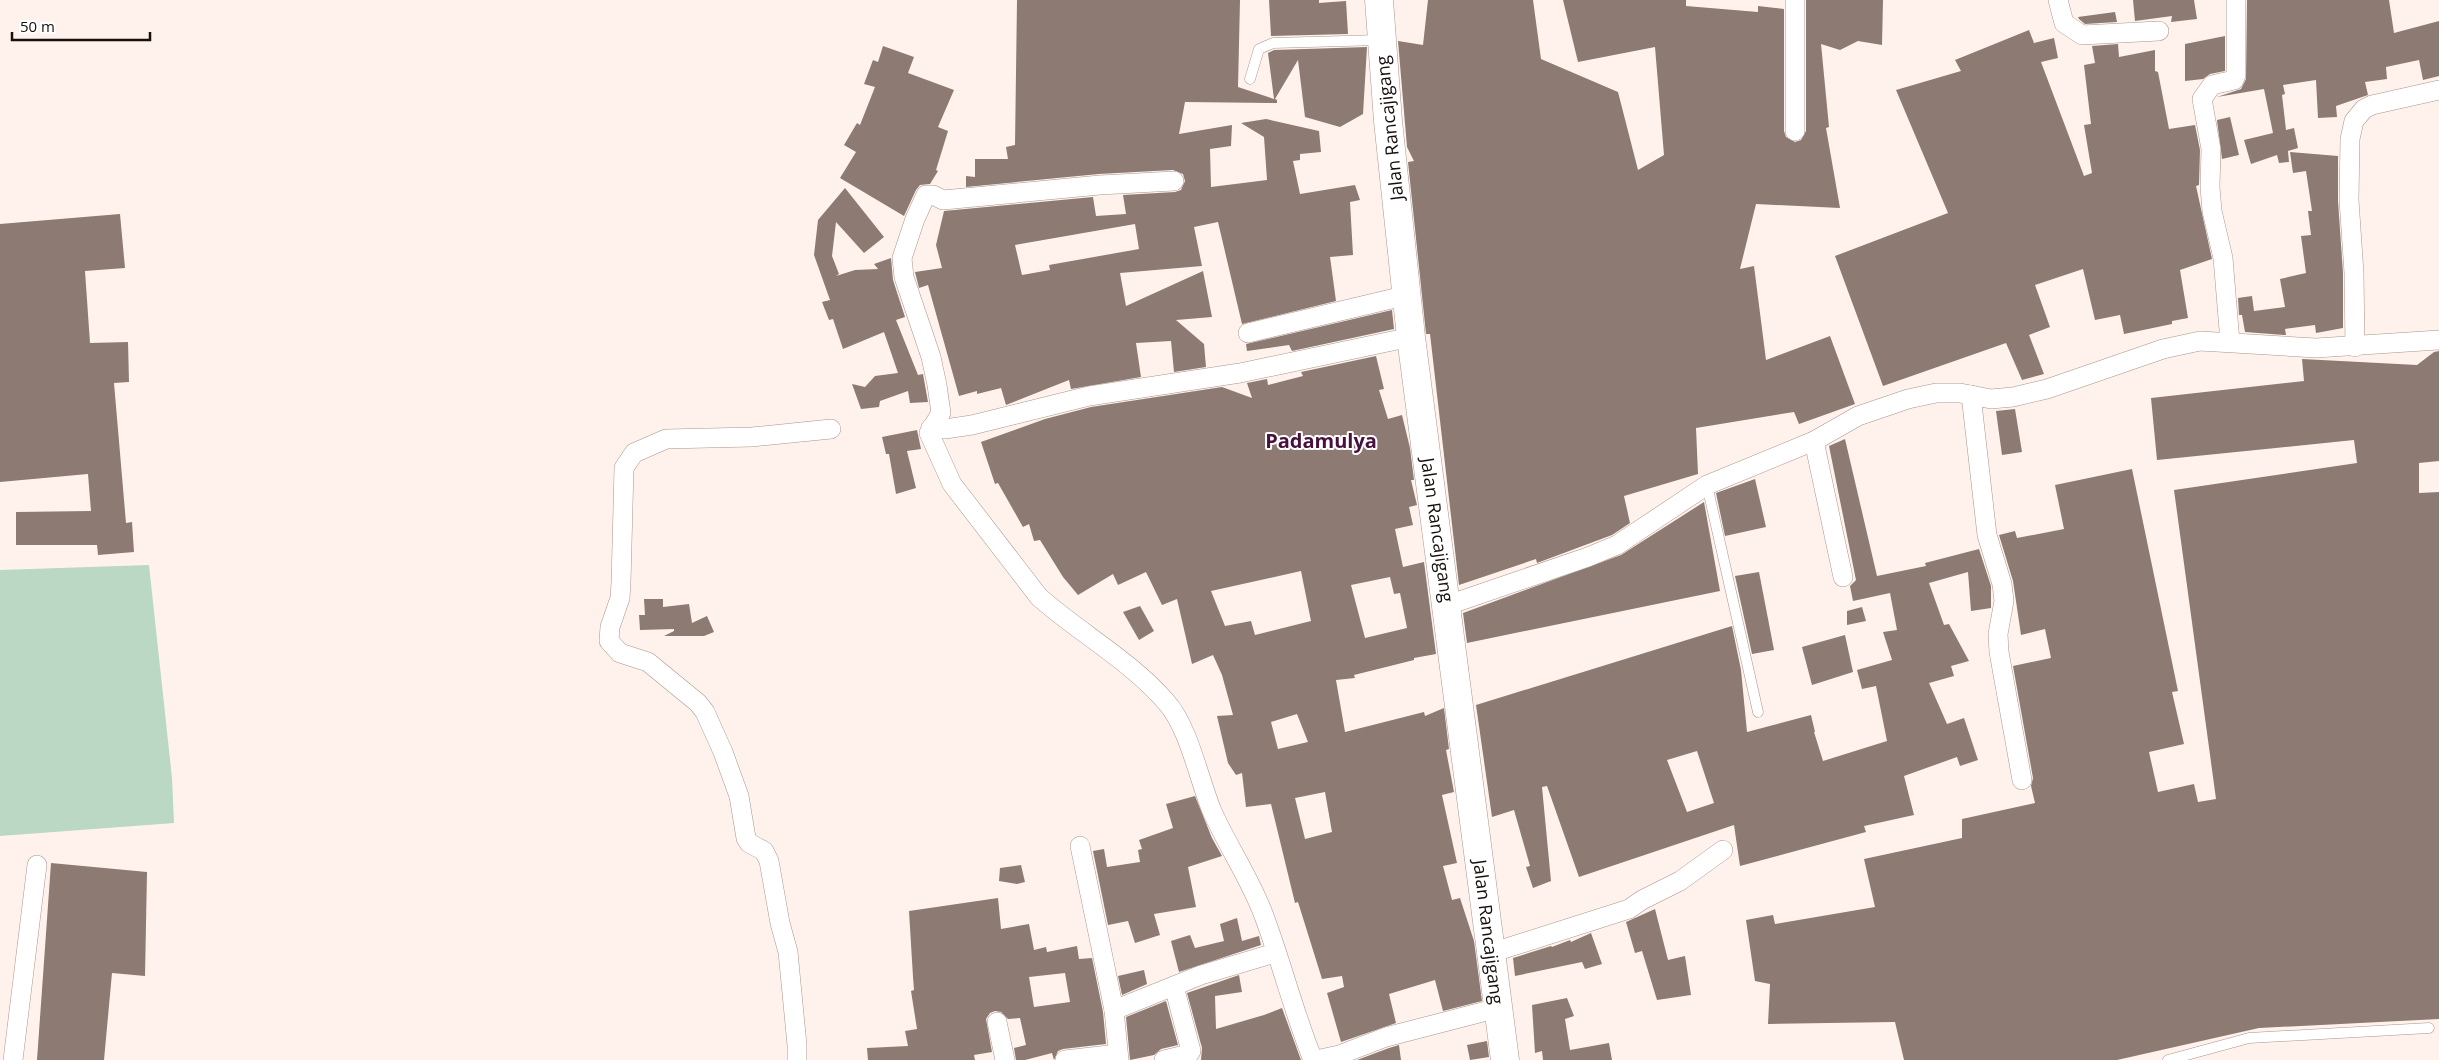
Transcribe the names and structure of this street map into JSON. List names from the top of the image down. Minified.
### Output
{"streets":{"main road":["Jalan Rancajigang"]},"districts":["Padamulya"],"scale_bar":"50 m"}
